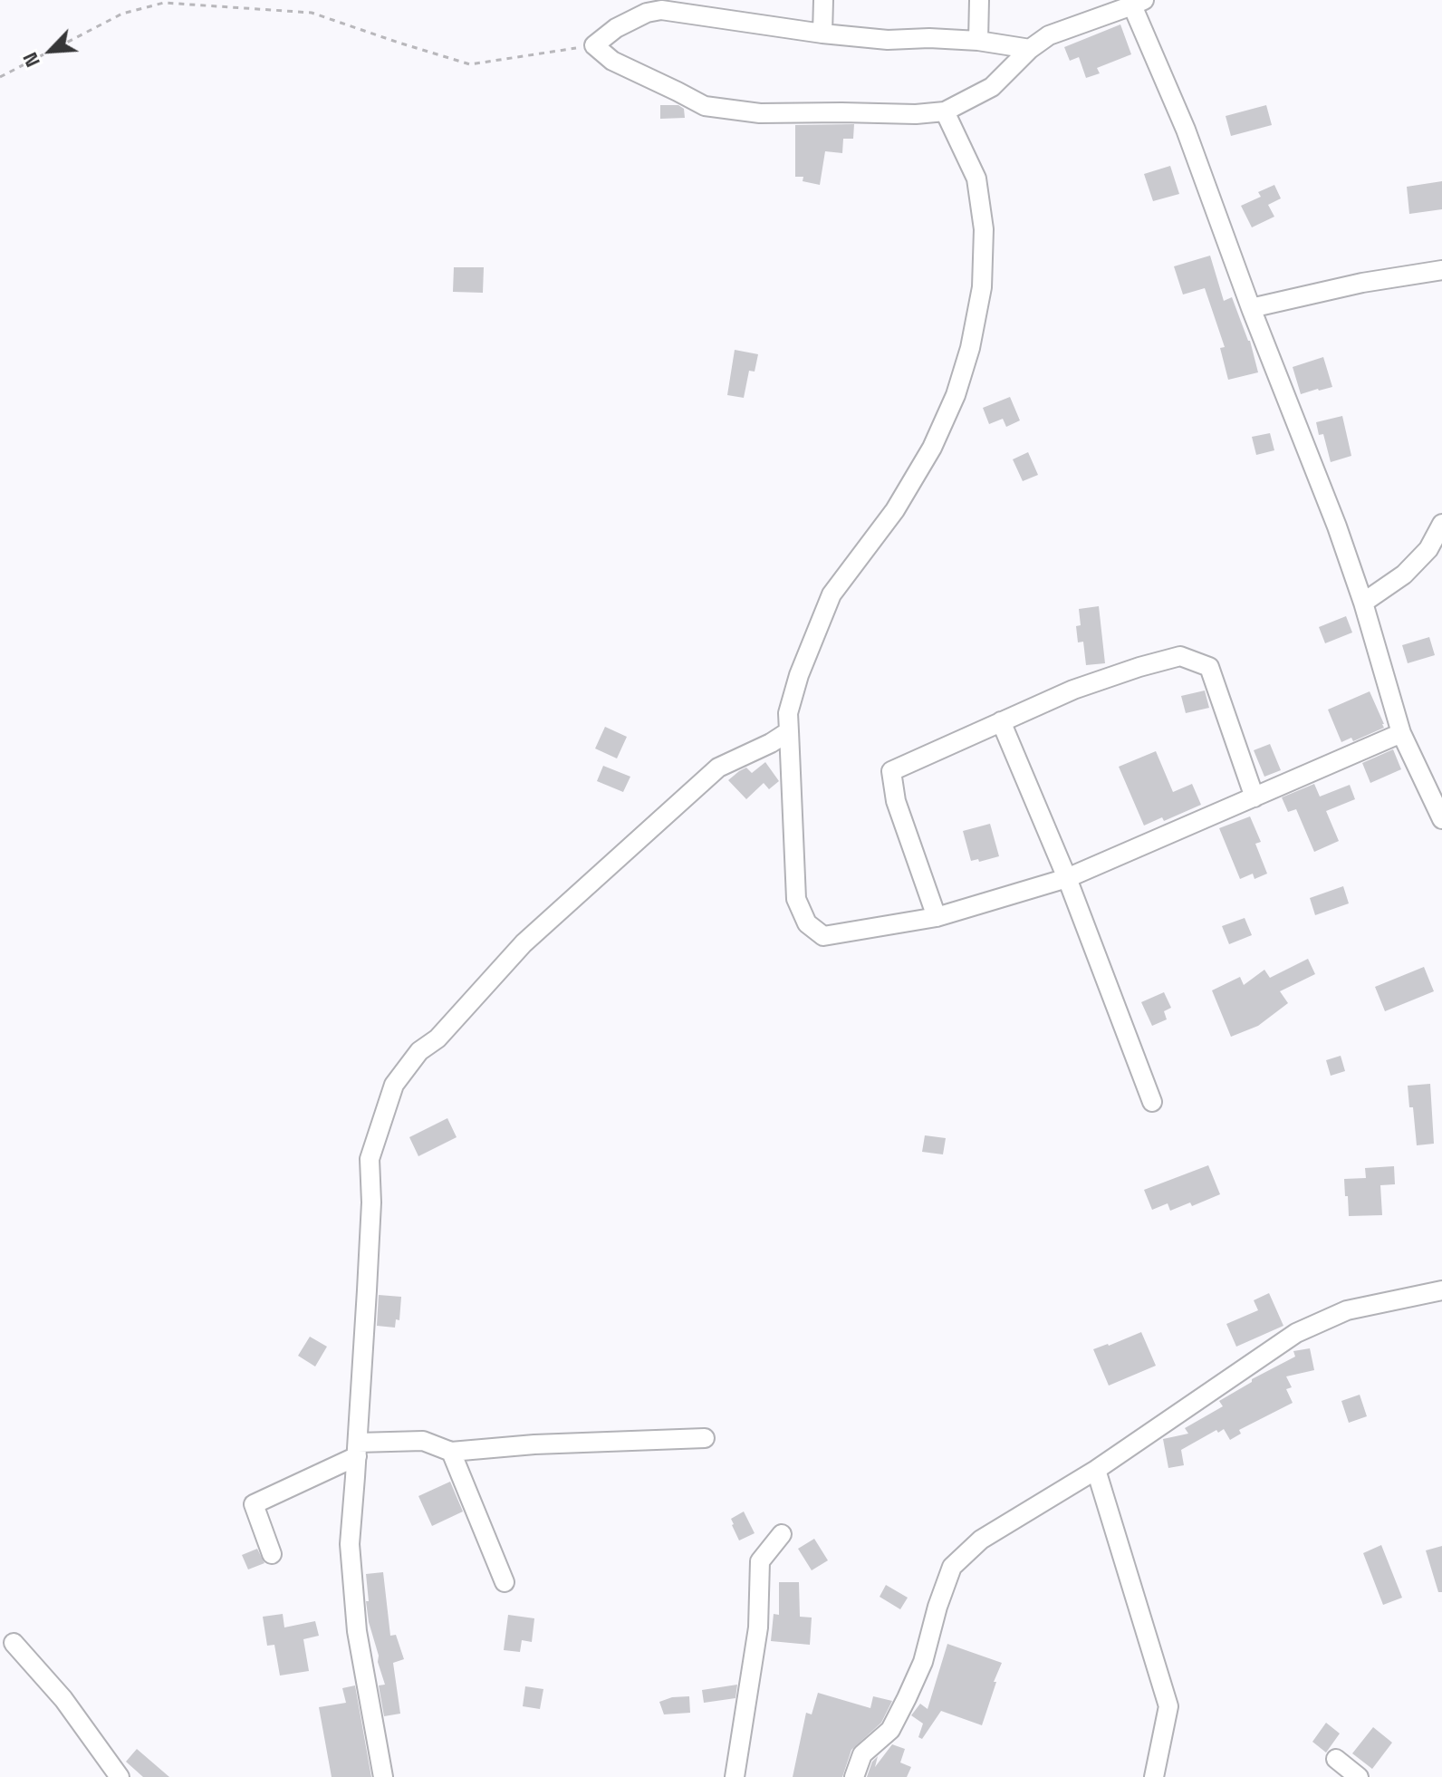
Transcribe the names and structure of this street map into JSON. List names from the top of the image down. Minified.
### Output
{"north":"bottom left"}
